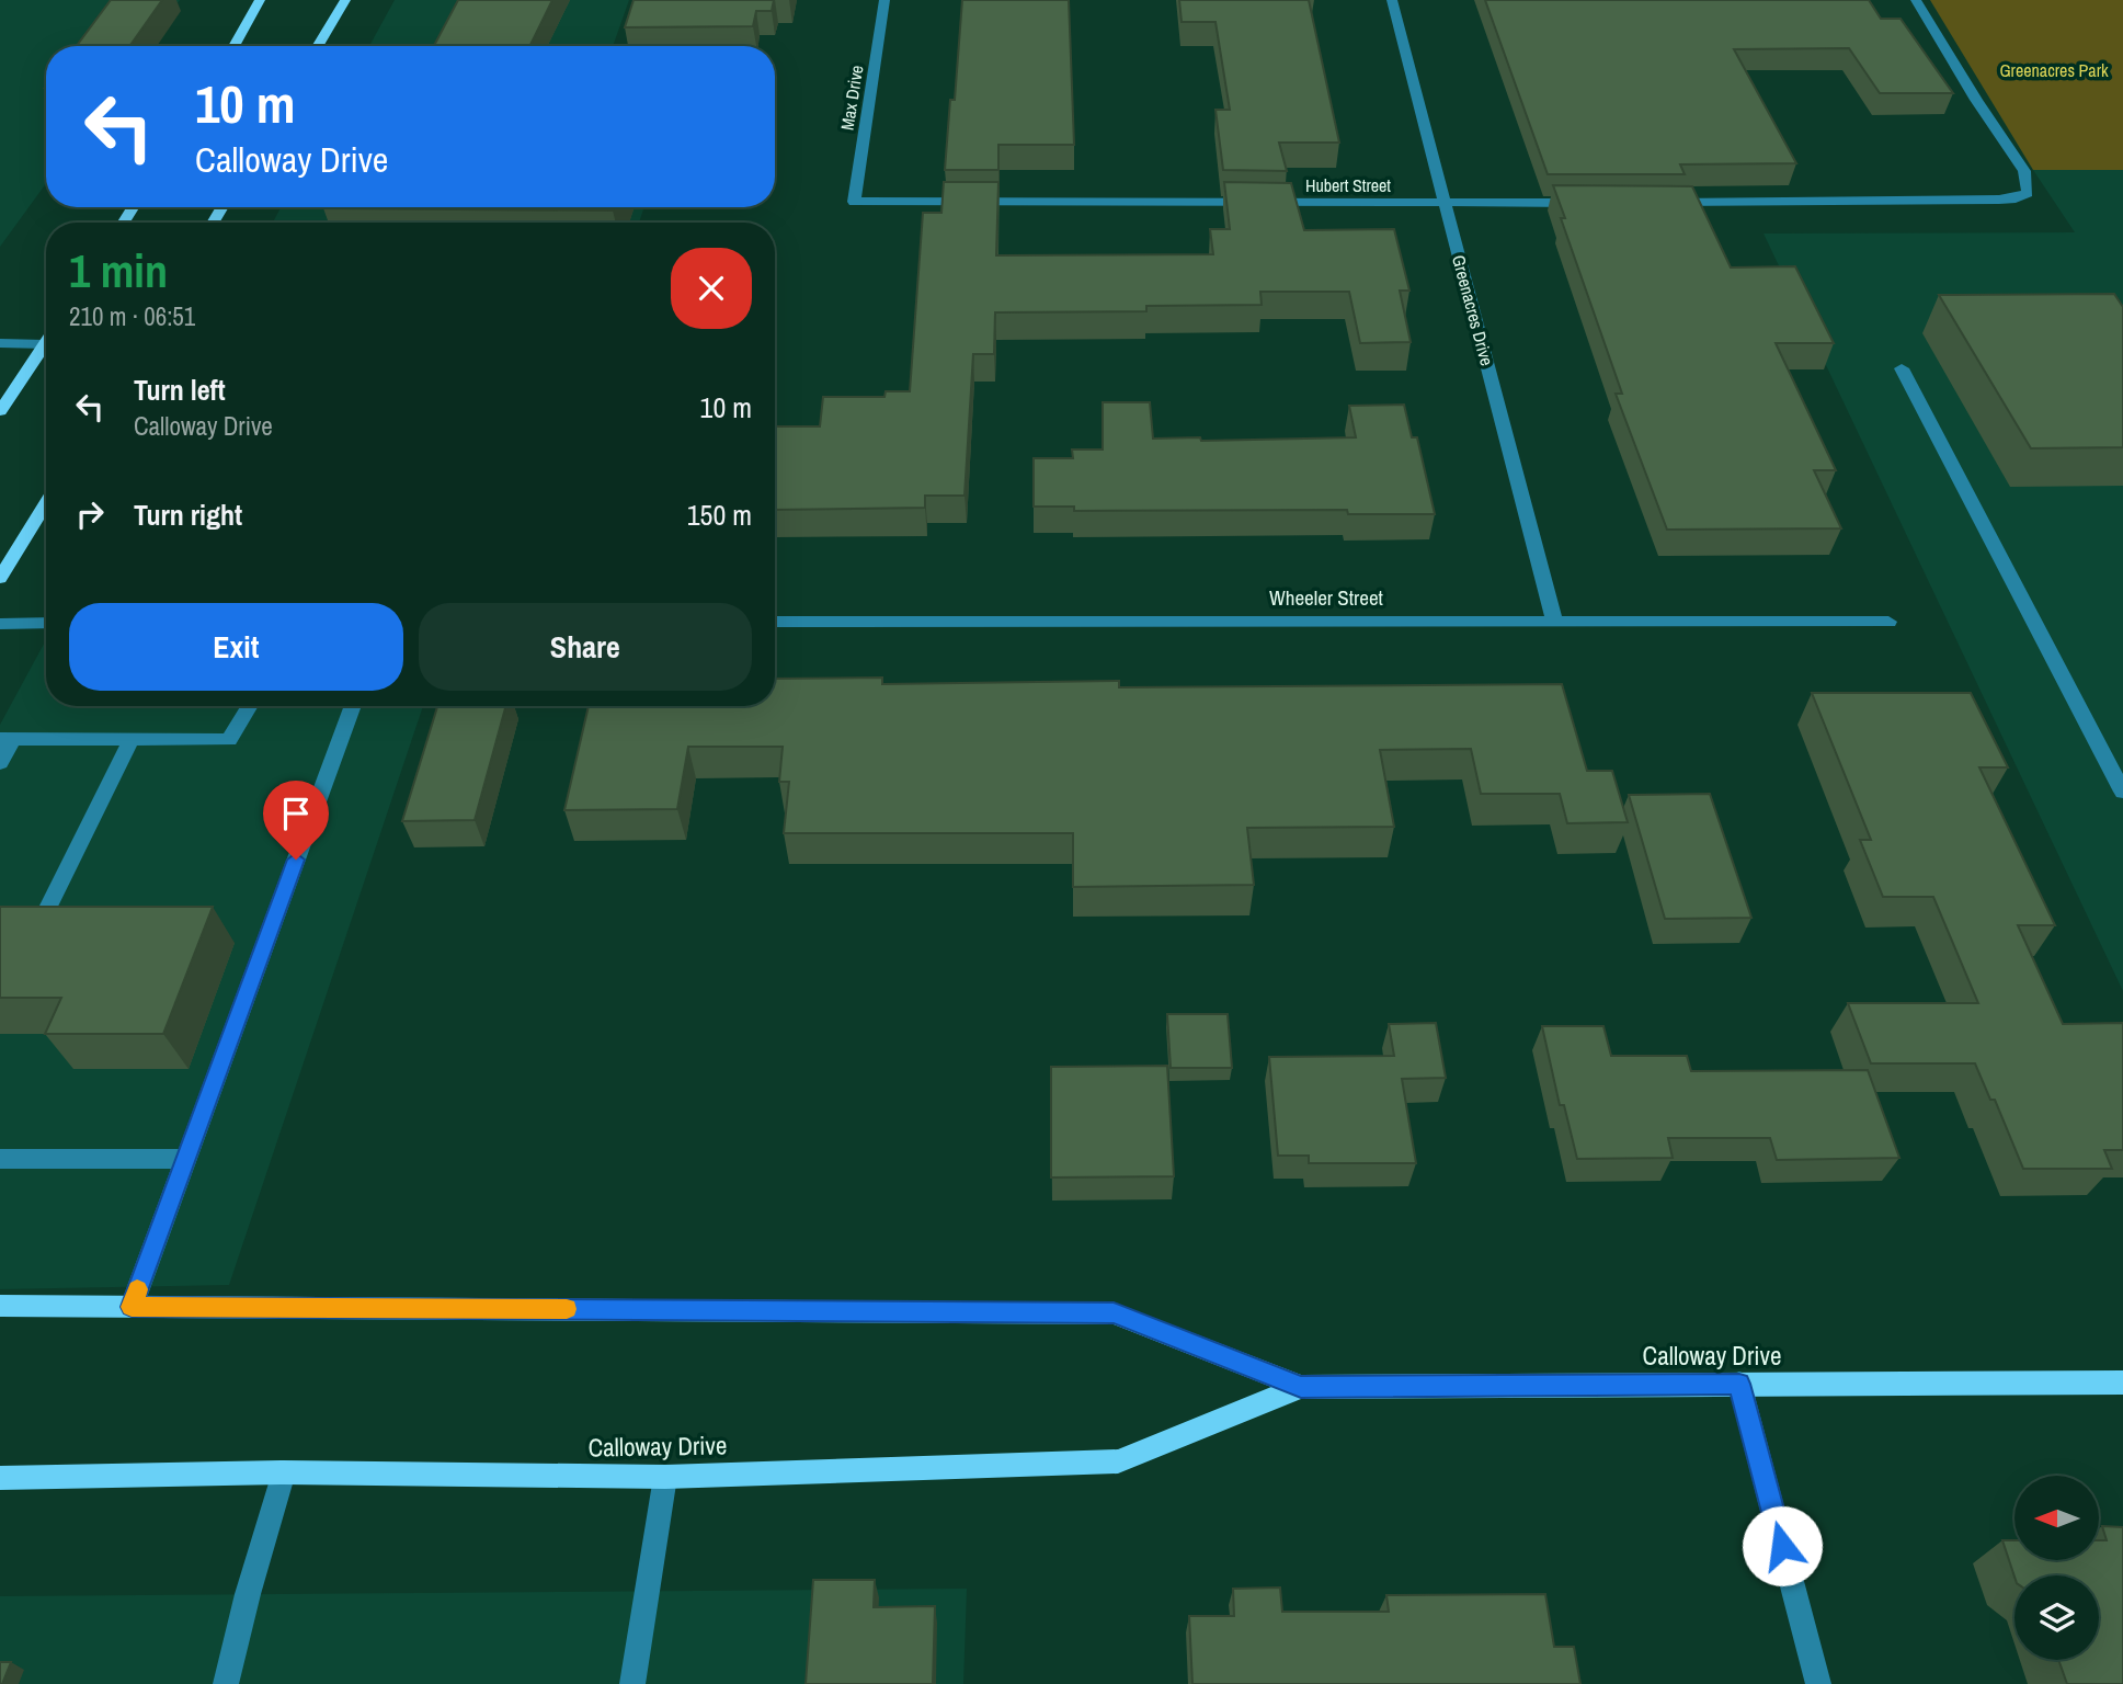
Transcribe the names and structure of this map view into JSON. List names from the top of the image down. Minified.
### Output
{"streets":{"main road":["Calloway Drive"],"street":["Max Drive","Hubert Street","Greenacres Drive","Wheeler Street"]},"crossings":[["Max Drive","Hubert Street"],["Hubert Street","Greenacres Drive"],["Greenacres Drive","Wheeler Street"]],"parks":["Greenacres Park"],"north":"left","page":{"turn":["10 m","Calloway Drive"],"heading":["1 min","210 m · 06:51"],"list":[{"name":"Turn left","note":"Calloway Drive","value":"10 m"},{"name":"Turn right","value":"150 m"}],"buttons":["Exit","Share"]}}
